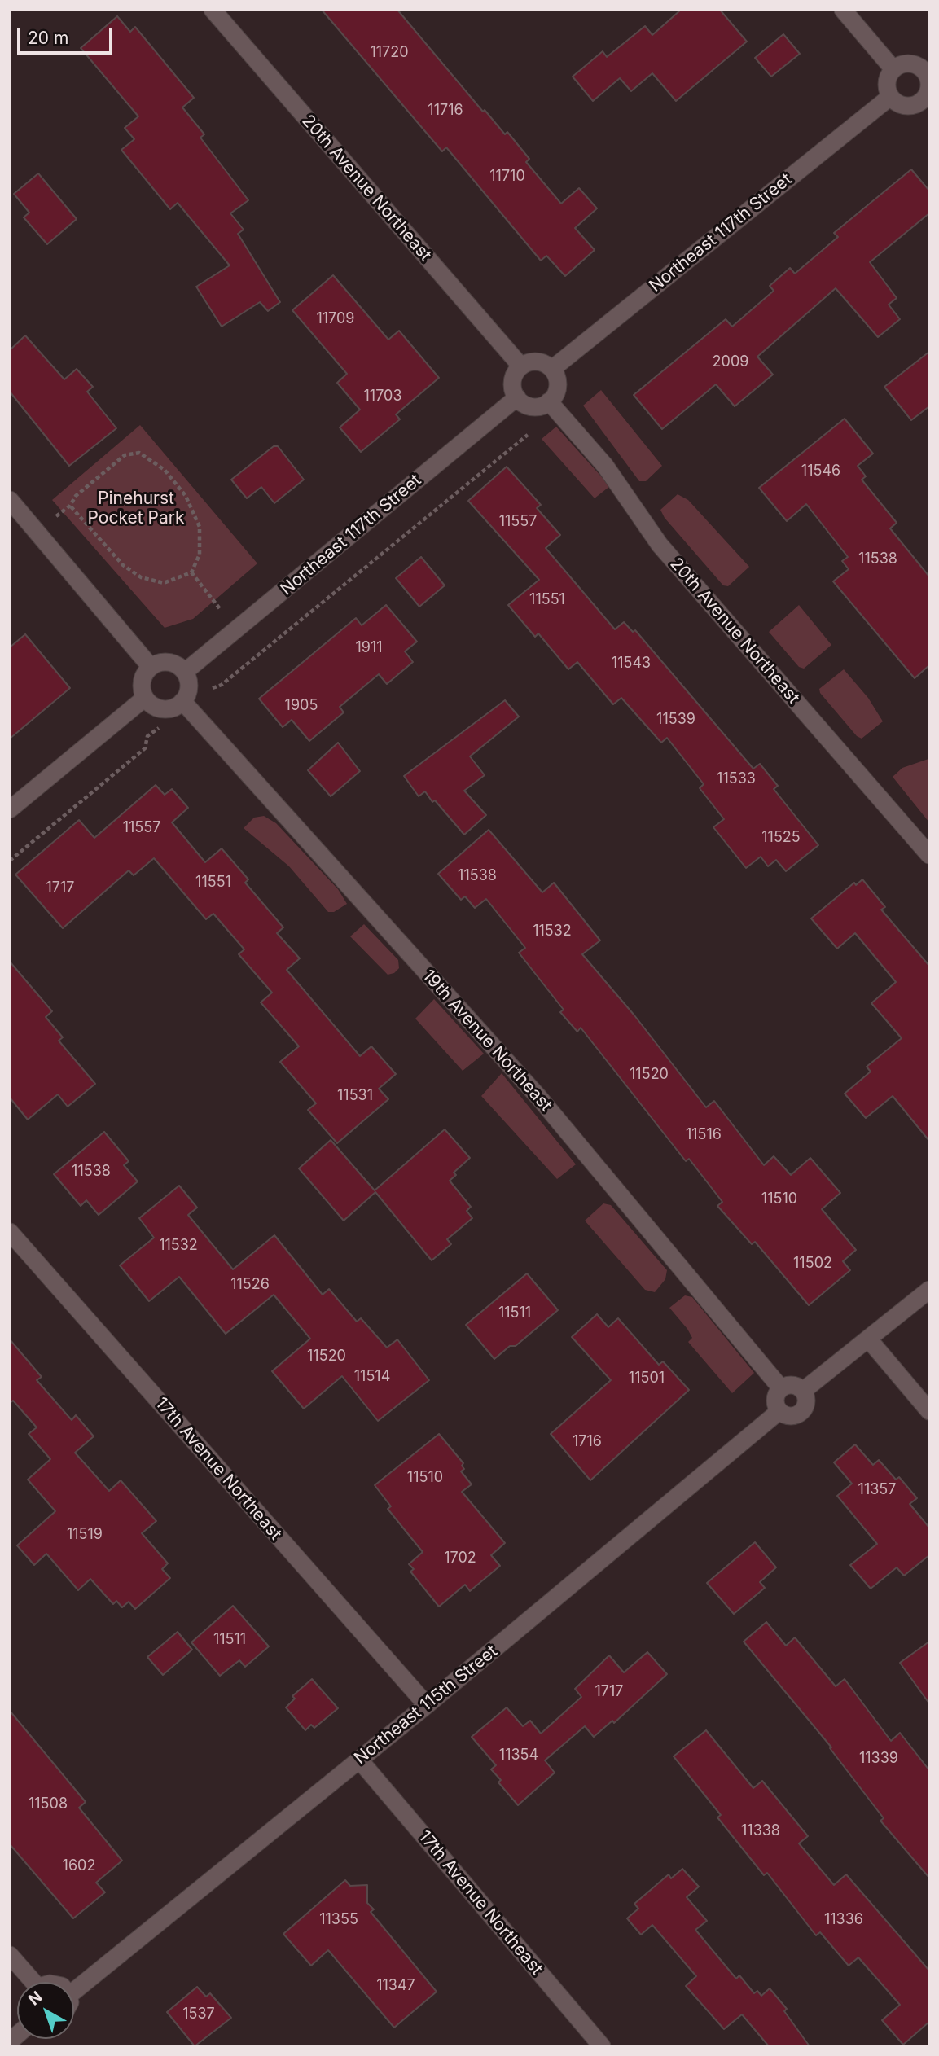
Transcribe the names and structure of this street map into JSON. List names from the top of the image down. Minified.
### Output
{"streets":{"street":["20th Avenue Northeast","Northeast 117th Street","19th Avenue Northeast","17th Avenue Northeast","Northeast 115th Street"]},"crossings":[["20th Avenue Northeast","Northeast 117th Street"],["Northeast 117th Street","19th Avenue Northeast"],["19th Avenue Northeast","Northeast 115th Street"],["17th Avenue Northeast","Northeast 115th Street"]],"parks":["Pinehurst Pocket Park"],"house_numbers":["11720","11716","11710","11709","2009","11703","11546","11557","11538","11551","1911","11543","1905","11539","11533","11557","11525","11538","11551","1717","11532","11520","11531","11516","11538","11510","11532","11502","11526","11511","11520","11514","11501","1716","11510","11357","11519","1702","11511","1717","11354","11339","11508","11338","1602","11355","11336","11347","1537"],"scale_bar":"20 m","north":"top left"}
